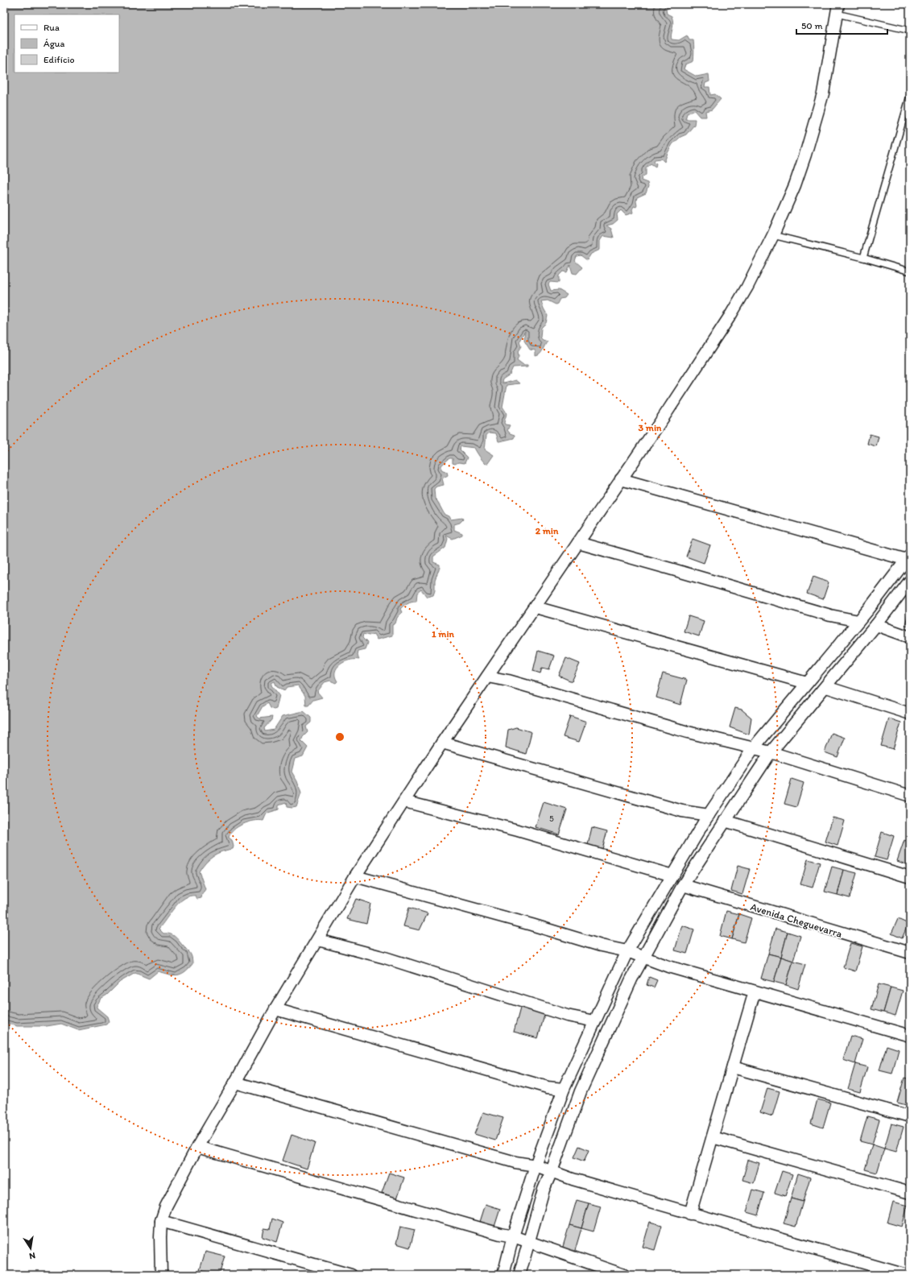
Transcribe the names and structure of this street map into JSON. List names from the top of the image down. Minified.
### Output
{"streets":{"street":["Avenida Cheguevarra"]},"house_numbers":["5"],"legend":["Rua","Água","Edifício"],"scale_bar":"50 m","north":"bottom","rings":["3 min","2 min","1 min"]}
